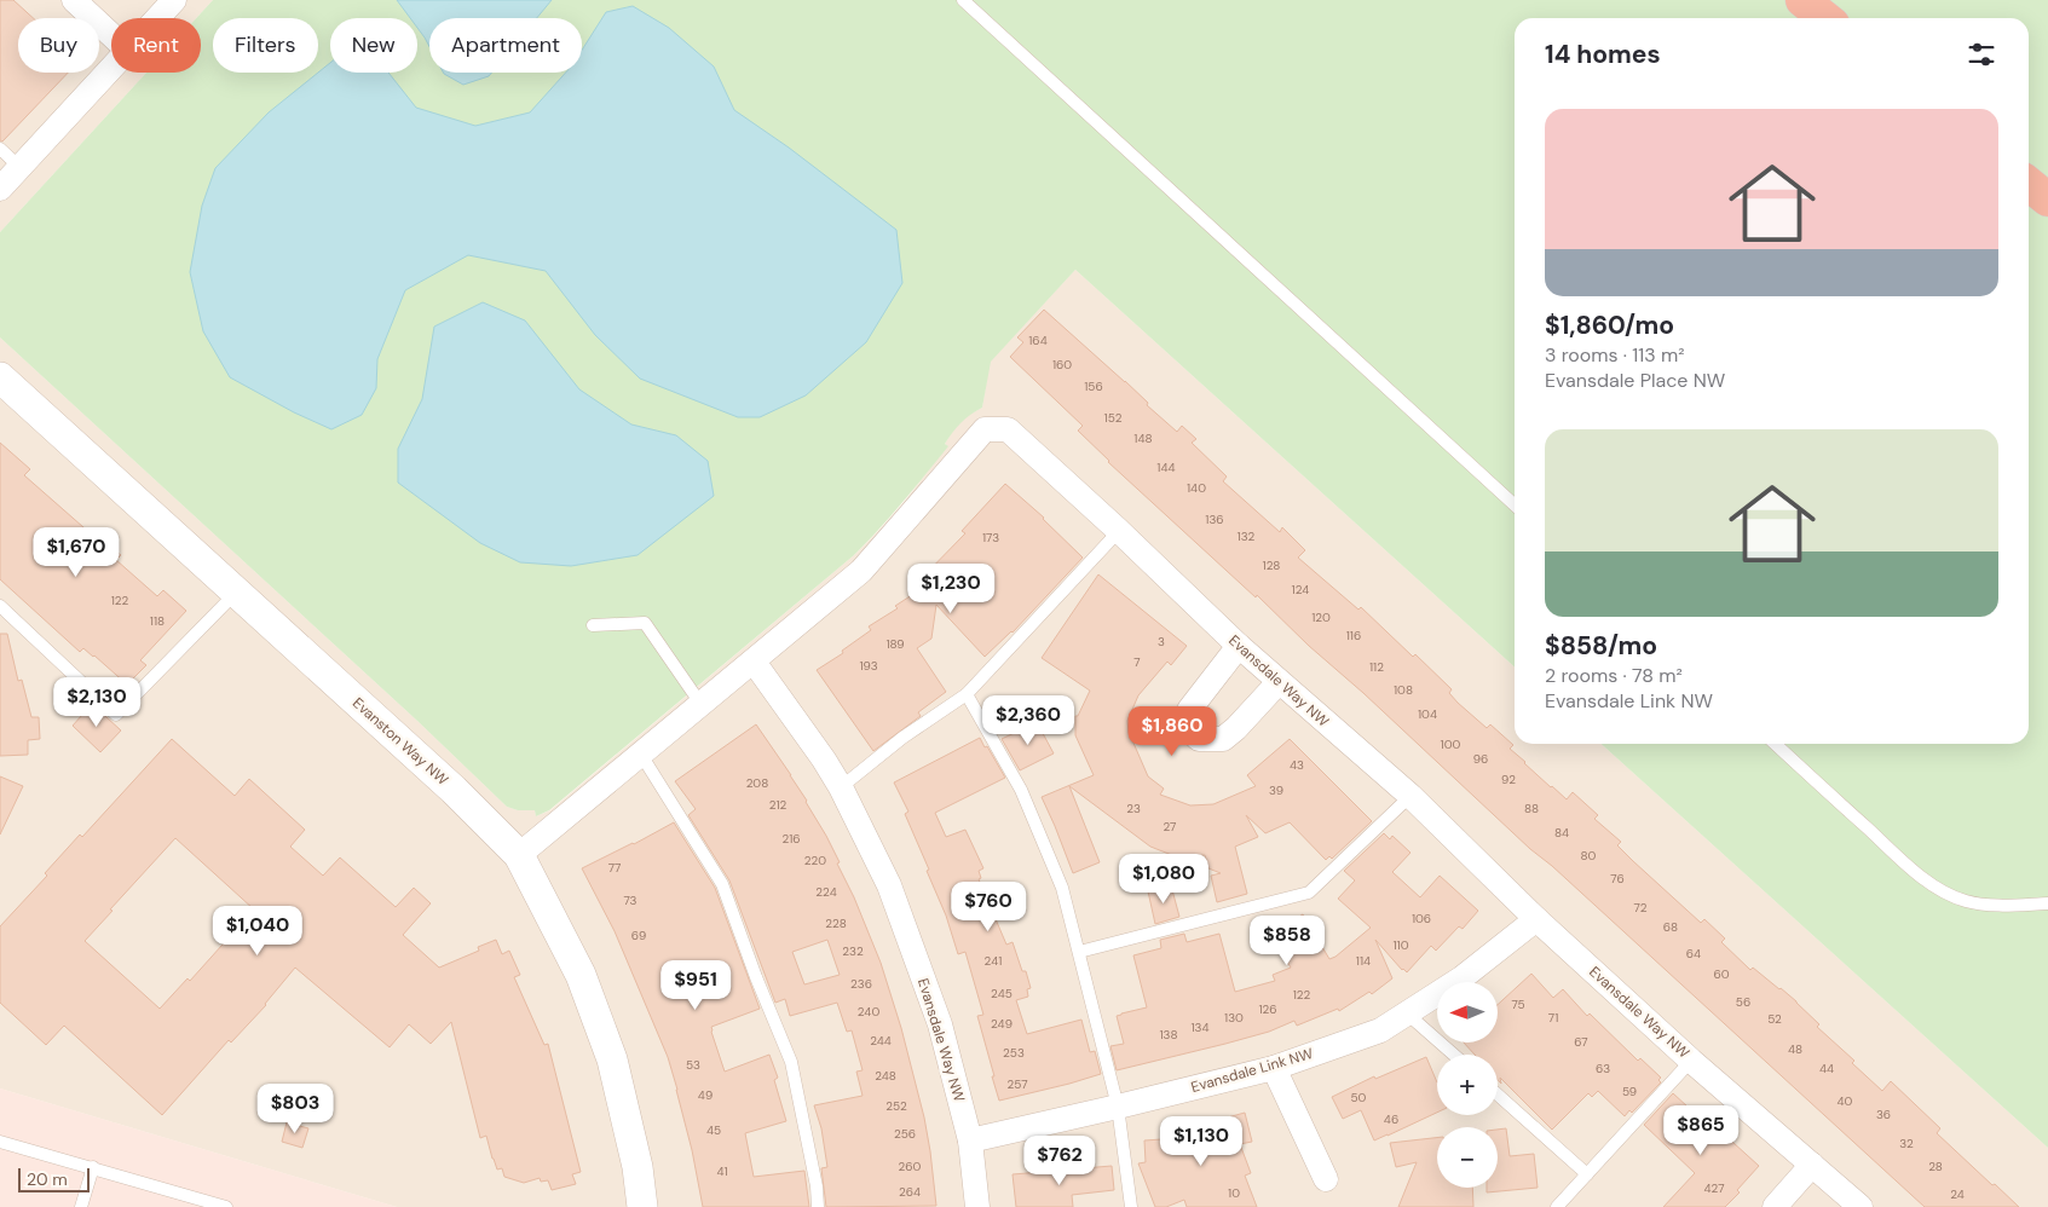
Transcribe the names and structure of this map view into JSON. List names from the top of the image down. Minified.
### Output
{"streets":{"street":["Evansdale Way NW","Evanston Way NW","Evansdale Link NW"]},"crossings":[["Evansdale Way NW","Evanston Way NW"],["Evansdale Way NW","Evansdale Link NW"]],"house_numbers":["164","160","156","152","148","144","140","136","132","173","128","124","122","120","118","116","3","189","7","193","112","108","104","100","96","43","92","208","39","212","23","88","27","84","216","80","220","77","76","224","73","72","106","228","68","69","110","232","64","241","114","60","236","245","122","56","75","126","240","130","71","52","249","134","138","244","67","48","253","53","63","44","248","257","59","49","50","40","252","36","46","45","256","32","260","28","41","427","264","10","24"],"scale_bar":"20 m","north":"left","page":{"chip":["Buy","Rent","Filters","New","Apartment"],"heading":"14 homes","list":[{"name":"$1,860/mo","note":"3 rooms · 113 m² · Evansdale Place NW"},{"name":"$858/mo","note":"2 rooms · 78 m² · Evansdale Link NW"}],"price":["$1,670","$1,230","$2,130","$2,360","$1,860","$1,080","$760","$1,040","$858","$951","$803","$865","$1,130","$762"],"map_buttons":["+","−"],"scale":"20 m"}}
